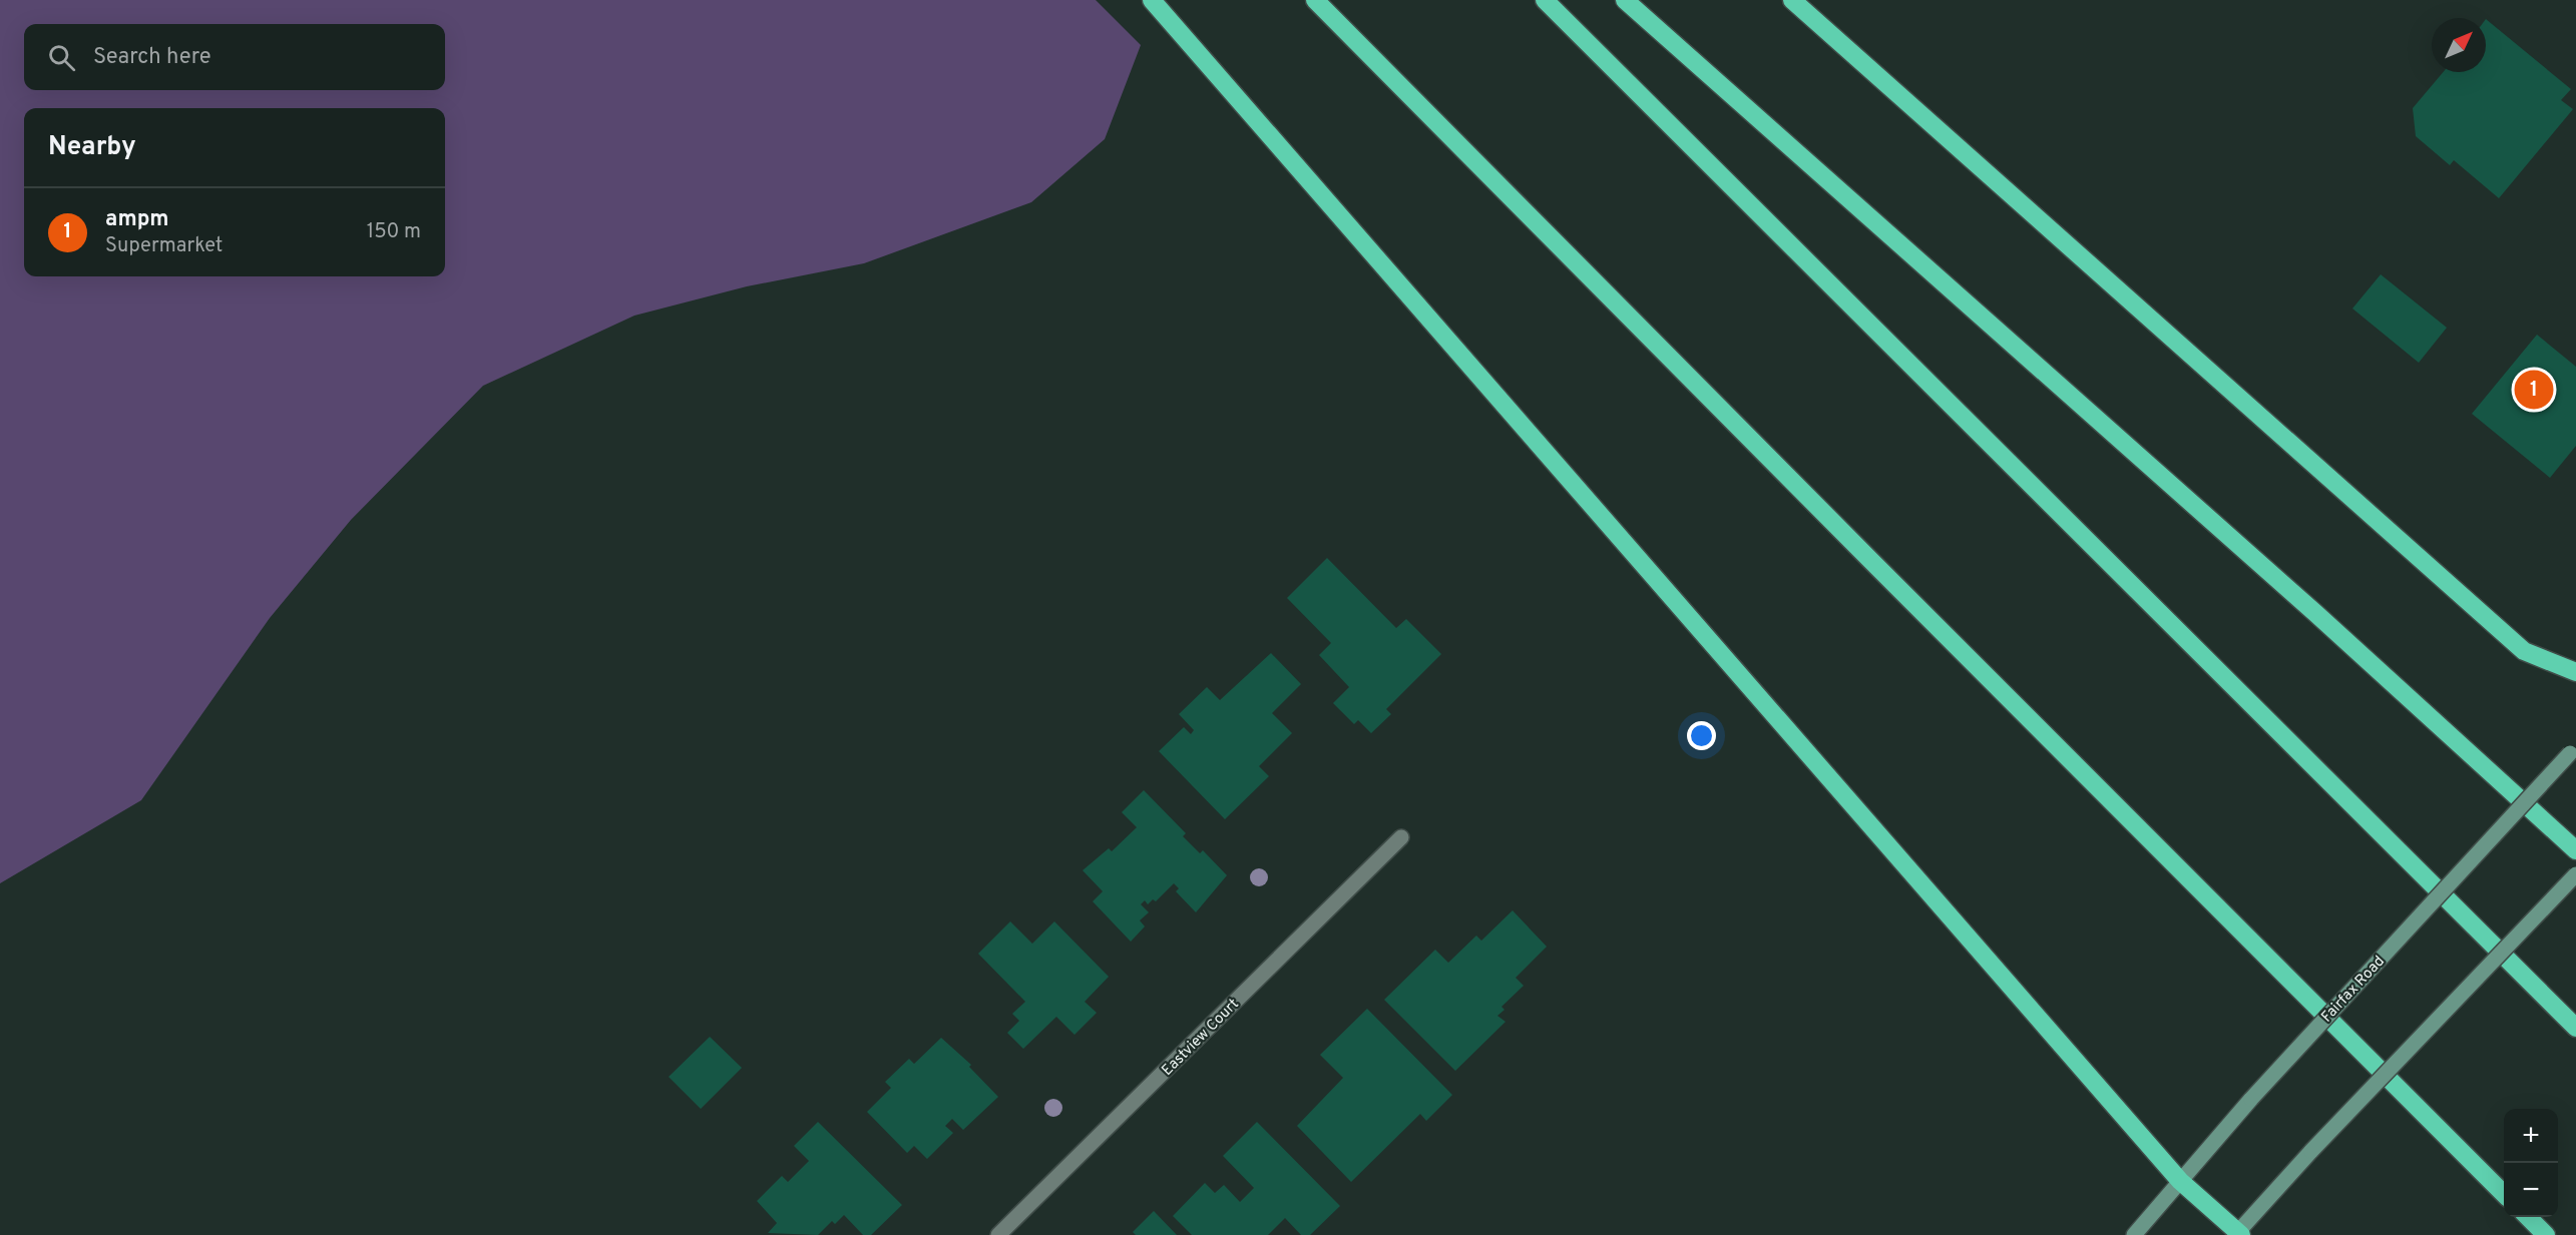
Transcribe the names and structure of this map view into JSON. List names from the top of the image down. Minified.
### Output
{"streets":{"main road":["Fairfax Road"],"street":["Eastview Court"]},"north":"top right","page":{"search":"Search here","heading":"Nearby","list":[{"mark":"1","name":"ampm","note":"Supermarket","value":"150 m"}],"pins":"1","map_buttons":["+","−"]}}
